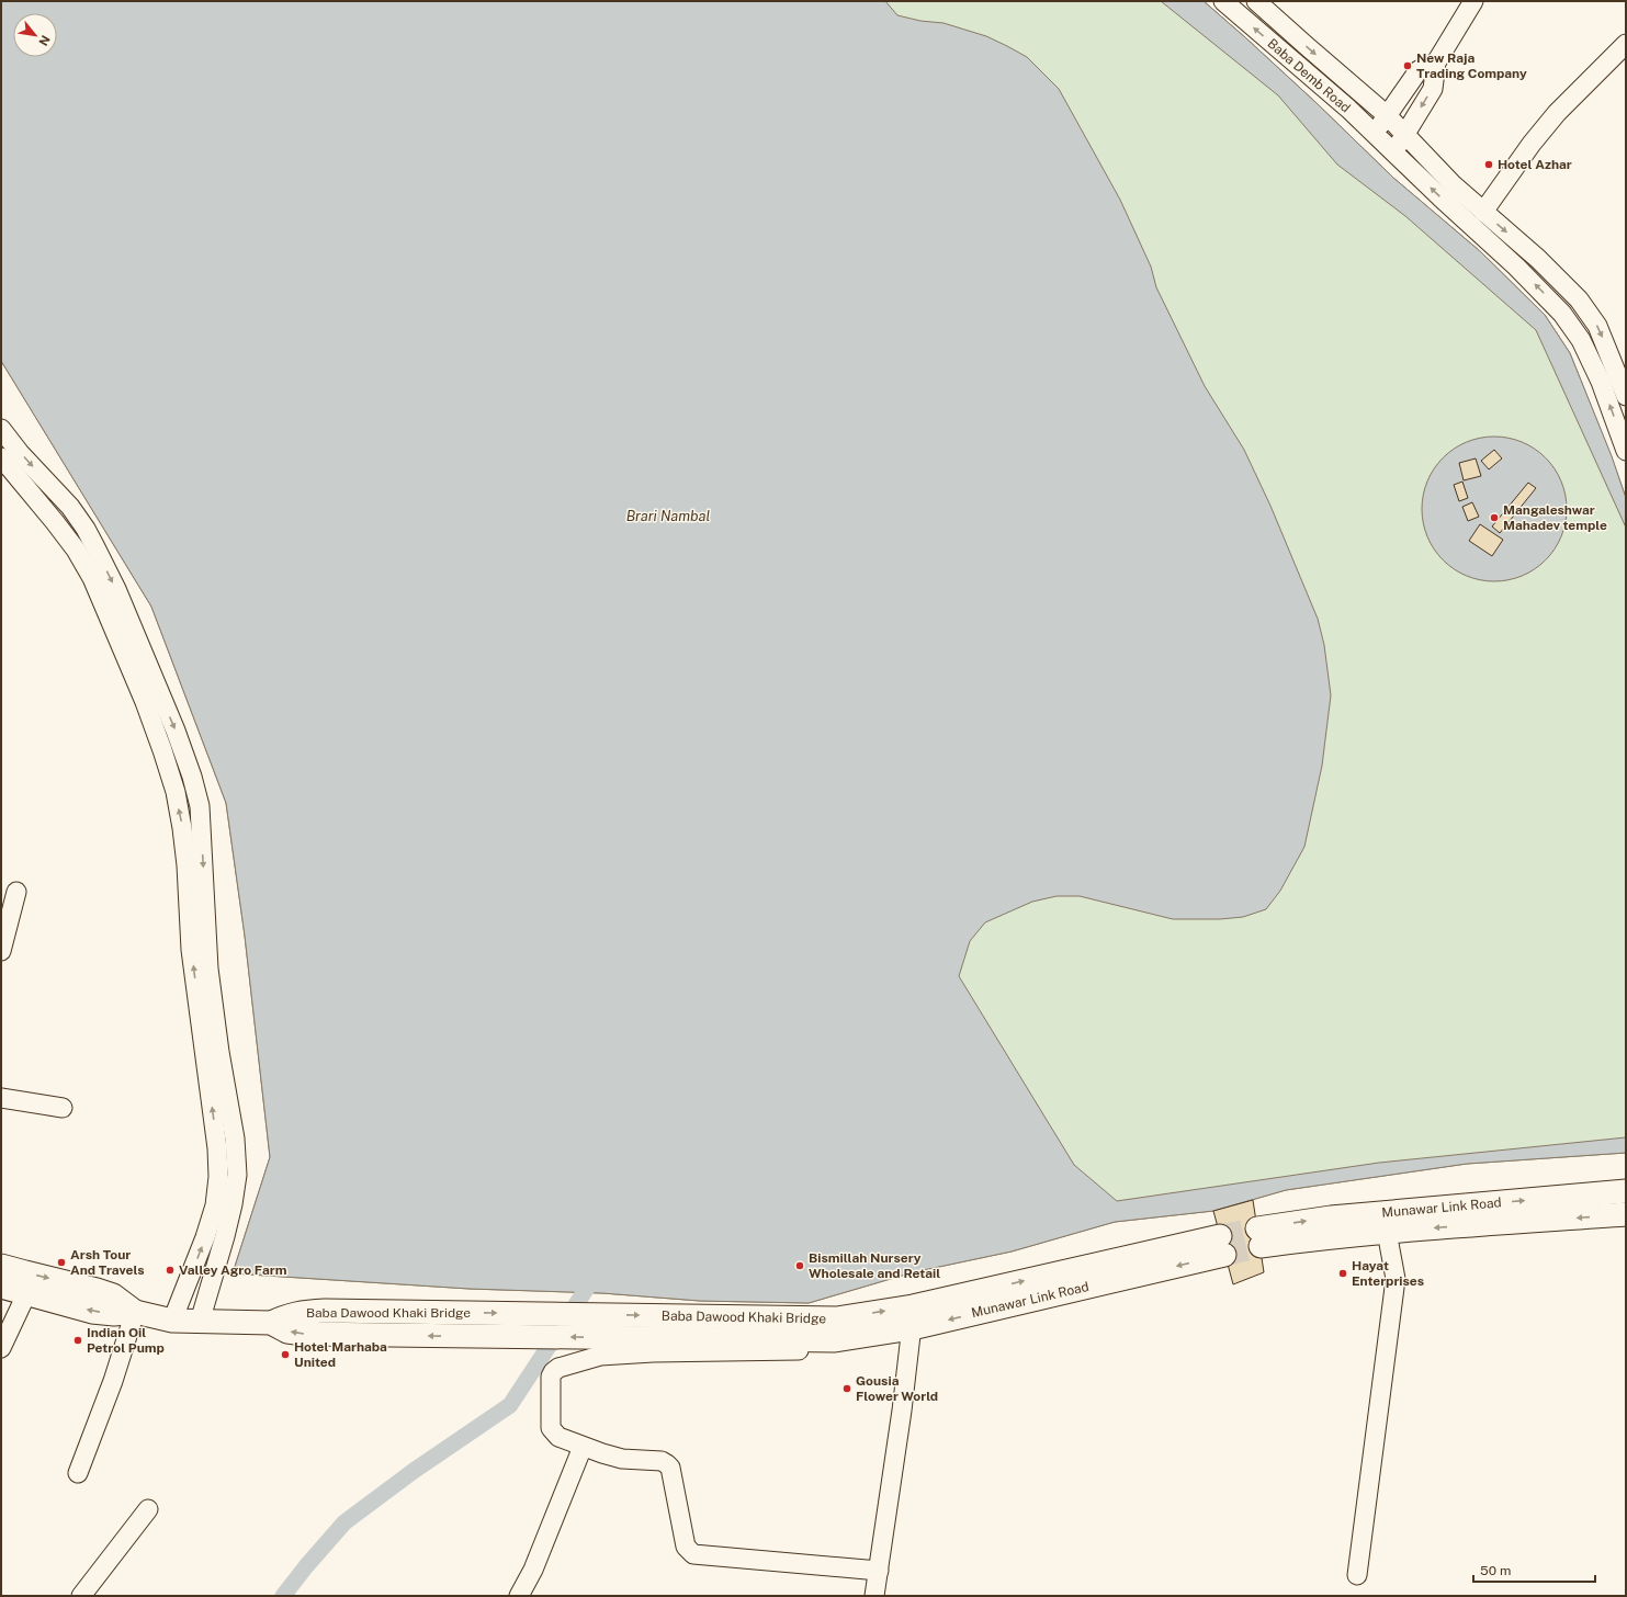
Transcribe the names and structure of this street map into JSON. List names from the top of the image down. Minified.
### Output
{"streets":{"main road":["Munawar Link Road","Baba Dawood Khaki Bridge"],"street":["Baba Demb Road"]},"crossings":[["Munawar Link Road","Baba Dawood Khaki Bridge"]],"water":["Brari Nambal"],"places":["New Raja Trading Company","Hotel Azhar","Mangaleshwar Mahadev temple","Arsh Tour And Travels","Bismillah Nursery Wholesale and Retail","Valley Agro Farm","Hayat Enterprises","Indian Oil Petrol Pump","Hotel Marhaba United","Gousia Flower World"],"scale_bar":"50 m","north":"bottom right"}
